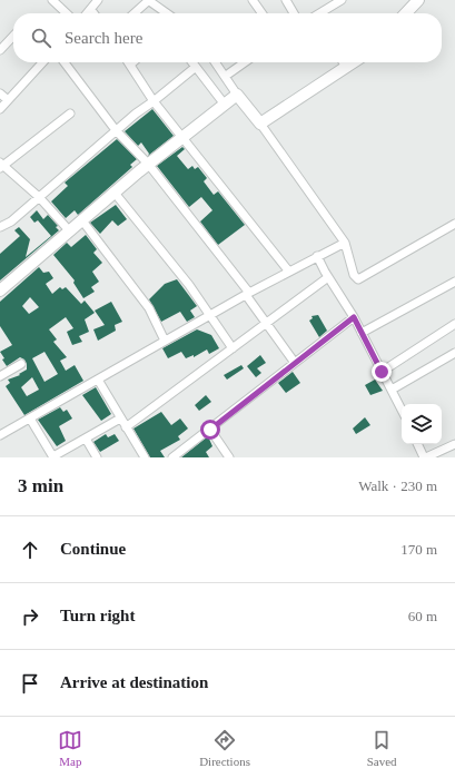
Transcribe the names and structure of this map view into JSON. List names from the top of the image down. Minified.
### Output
{"page":{"search":"Search here","heading":["3 min","Walk · 230 m"],"list":[["Continue","170 m"],["Turn right","60 m"],"Arrive at destination"],"nav":["Map","Directions","Saved"]}}
